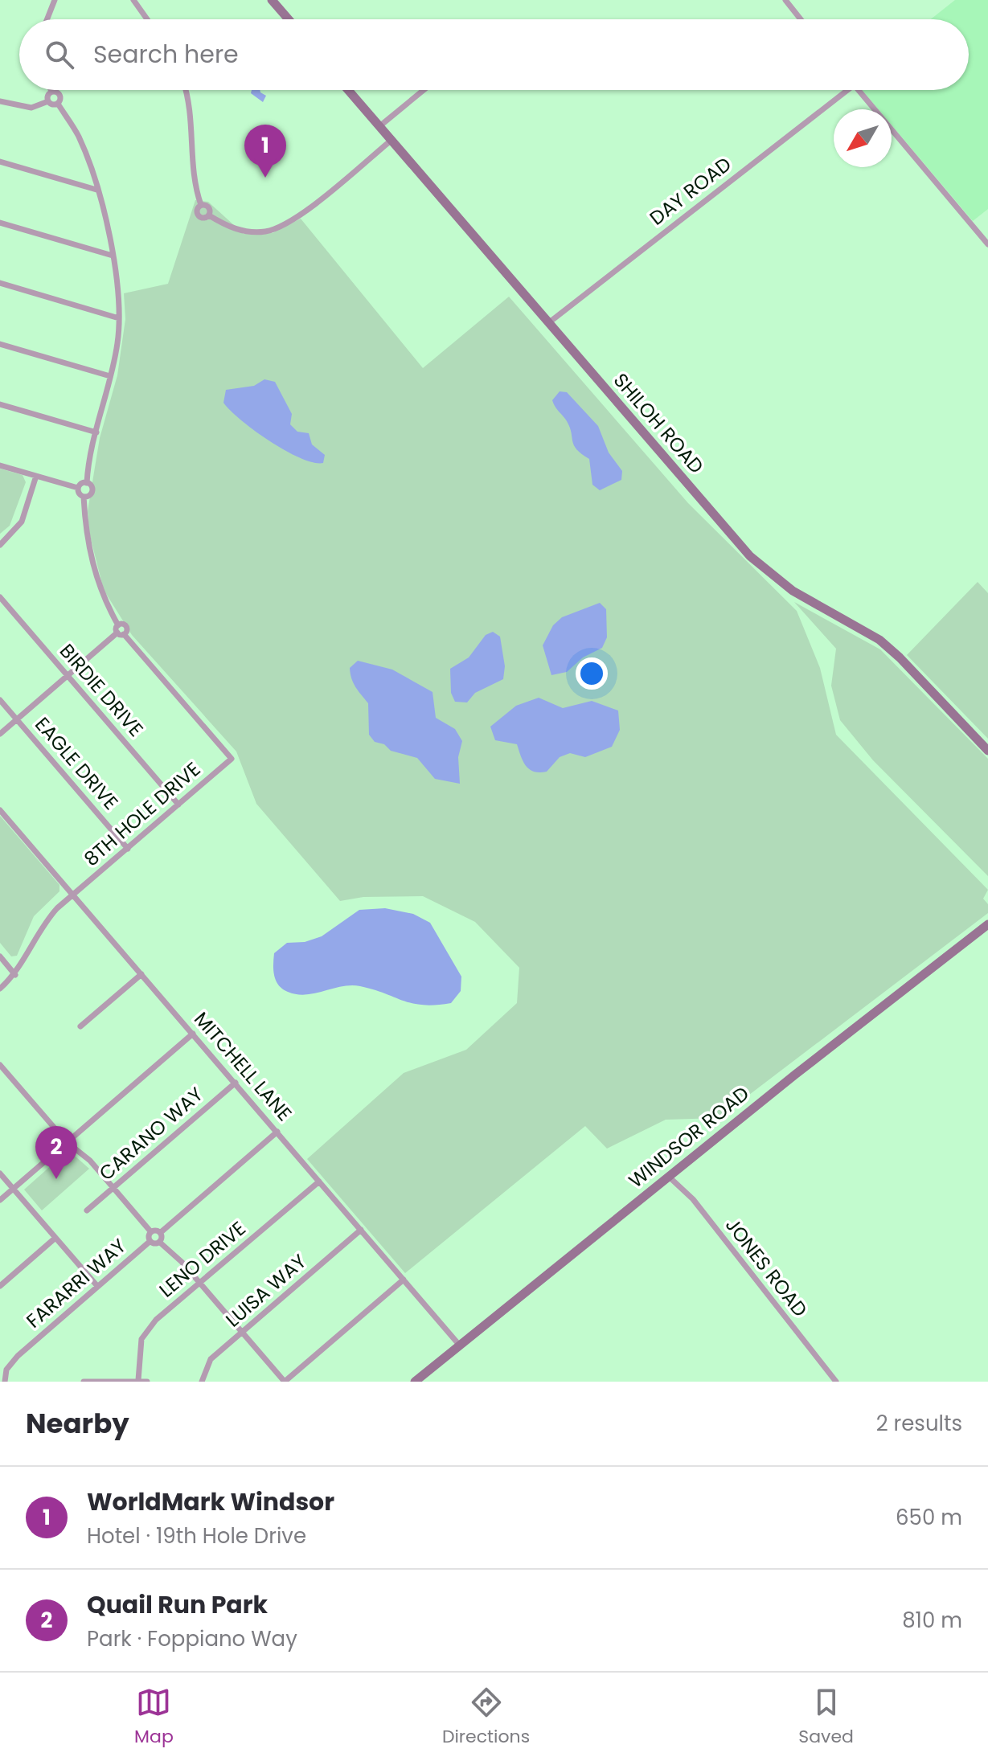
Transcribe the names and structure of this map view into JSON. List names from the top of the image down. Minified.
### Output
{"streets":{"main road":["SHILOH ROAD","WINDSOR ROAD"],"street":["DAY ROAD","BIRDIE DRIVE","EAGLE DRIVE","8TH HOLE DRIVE","MITCHELL LANE","CARANO WAY","LENO DRIVE","JONES ROAD","FARARRI WAY","LUISA WAY"]},"crossings":[["DAY ROAD","SHILOH ROAD"],["BIRDIE DRIVE","8TH HOLE DRIVE"],["EAGLE DRIVE","8TH HOLE DRIVE"],["8TH HOLE DRIVE","MITCHELL LANE"],["MITCHELL LANE","CARANO WAY"],["MITCHELL LANE","WINDSOR ROAD"],["MITCHELL LANE","LENO DRIVE"],["MITCHELL LANE","LUISA WAY"],["WINDSOR ROAD","JONES ROAD"]],"north":"bottom left","page":{"search":"Search here","pins":["1","2"],"heading":["Nearby","2 results"],"list":[{"mark":"1","name":"WorldMark Windsor","note":"Hotel · 19th Hole Drive","value":"650 m"},{"mark":"2","name":"Quail Run Park","note":"Park · Foppiano Way","value":"810 m"}],"nav":["Map","Directions","Saved"]}}
